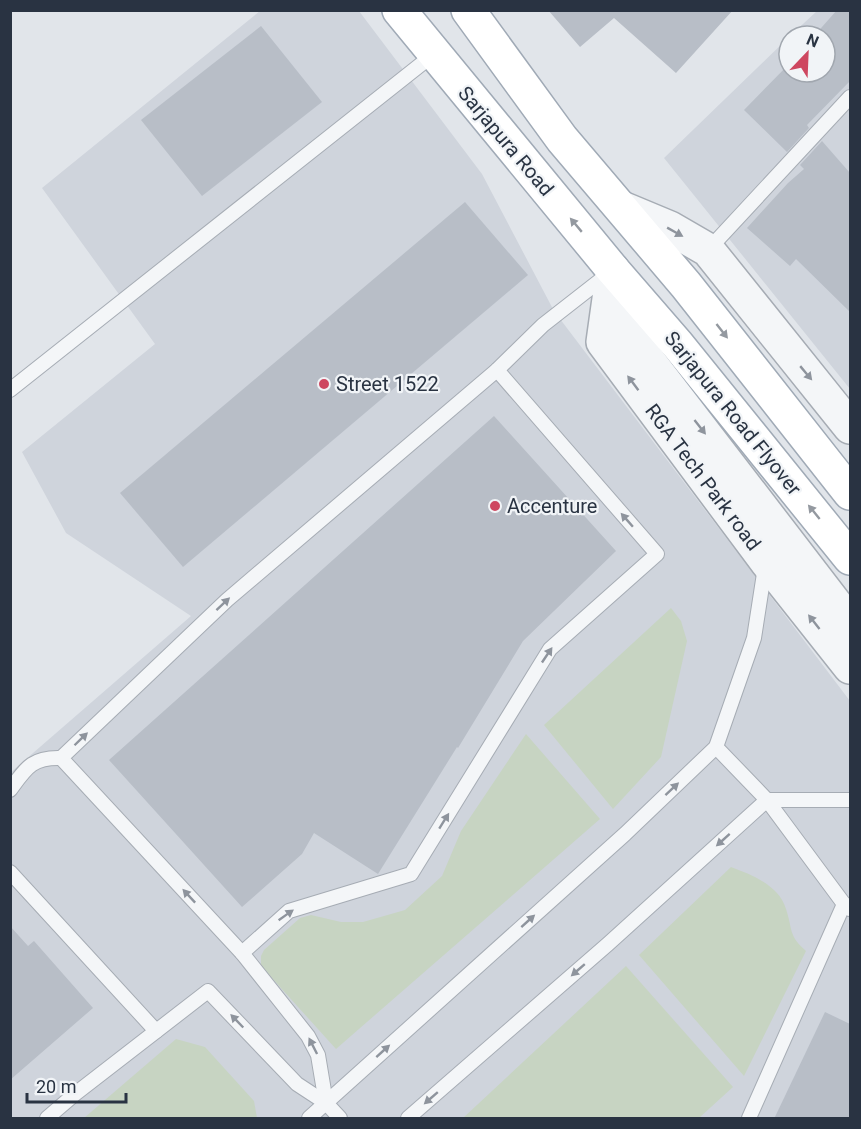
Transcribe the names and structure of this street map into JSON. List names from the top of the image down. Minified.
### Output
{"streets":{"main road":["Sarjapura Road","Sarjapura Road Flyover"],"street":["RGA Tech Park road"]},"crossings":[["Sarjapura Road","Sarjapura Road Flyover"]],"places":["Street 1522","Accenture"],"scale_bar":"20 m","north":"top right"}
